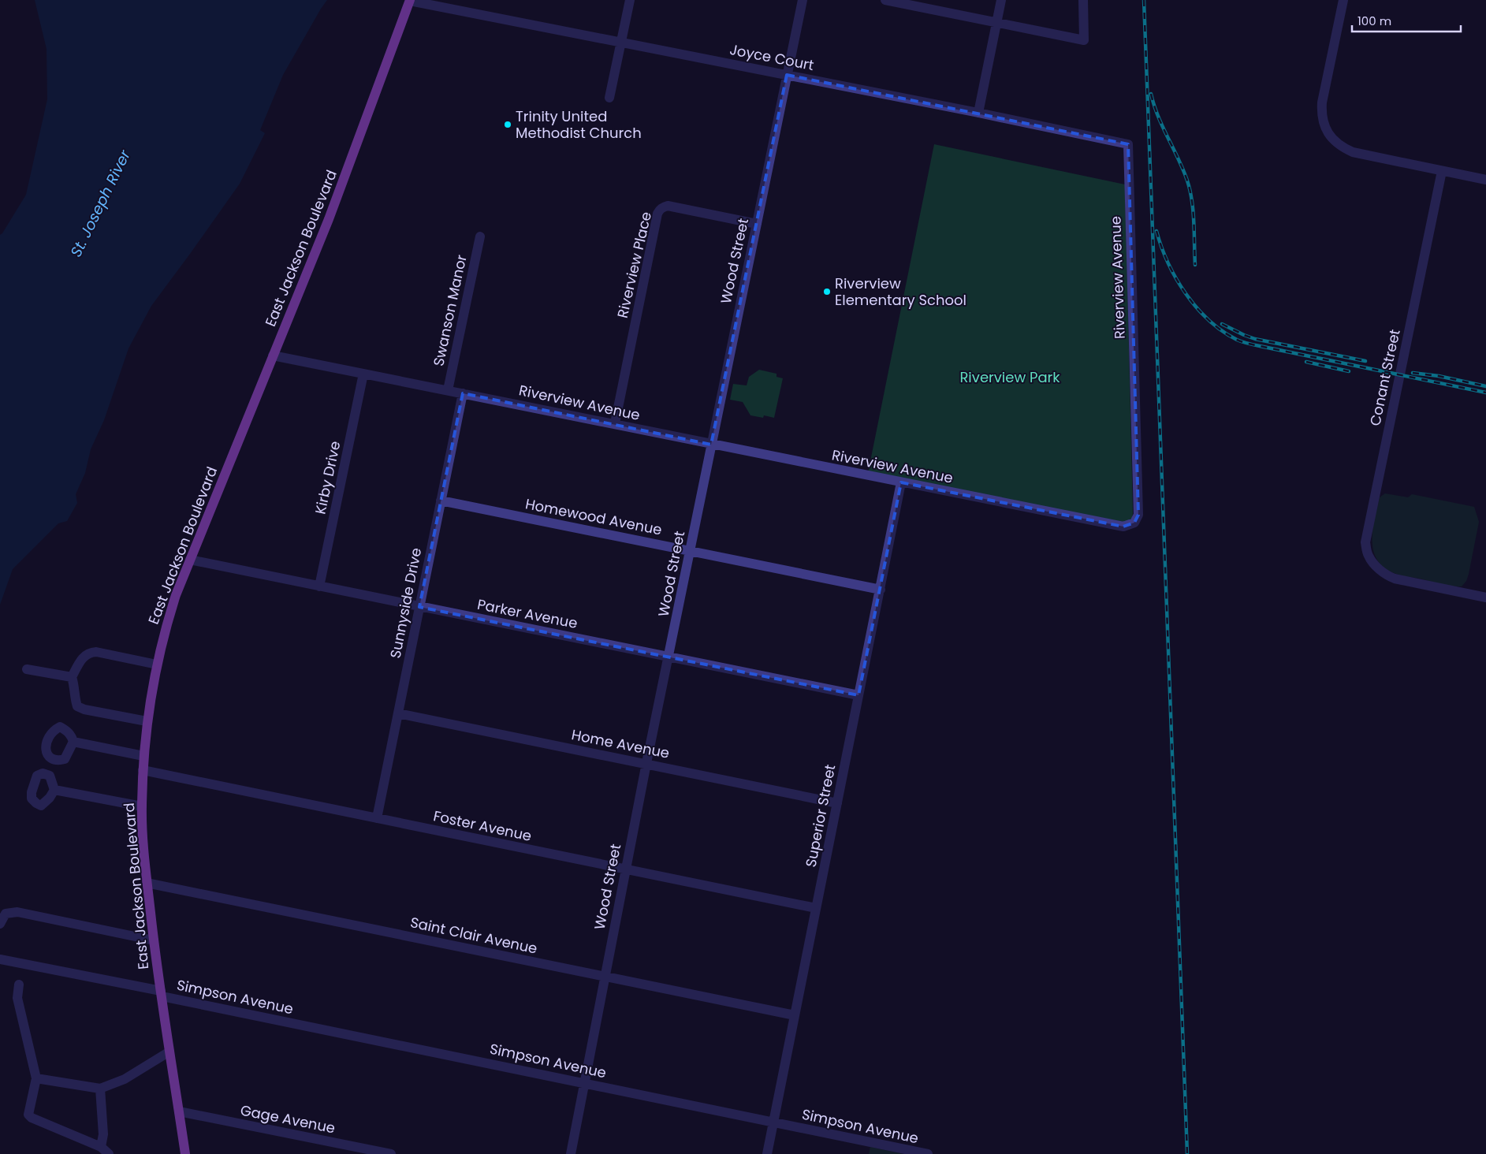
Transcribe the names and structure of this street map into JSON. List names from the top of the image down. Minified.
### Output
{"streets":{"main road":["East Jackson Boulevard"],"street":["Joyce Court","Wood Street","Riverview Place","Riverview Avenue","Swanson Manor","Conant Street","Kirby Drive","Homewood Avenue","Sunnyside Drive","Parker Avenue","Home Avenue","Superior Street","Foster Avenue","Saint Clair Avenue","Simpson Avenue","Gage Avenue"]},"crossings":[["Joyce Court","East Jackson Boulevard"],["Joyce Court","Wood Street"],["Joyce Court","Riverview Avenue"],["East Jackson Boulevard","Riverview Avenue"],["East Jackson Boulevard","Parker Avenue"],["East Jackson Boulevard","Foster Avenue"],["East Jackson Boulevard","Saint Clair Avenue"],["East Jackson Boulevard","Simpson Avenue"],["East Jackson Boulevard","Gage Avenue"],["Wood Street","Riverview Place"],["Wood Street","Riverview Avenue"],["Wood Street","Homewood Avenue"],["Wood Street","Parker Avenue"],["Wood Street","Home Avenue"],["Wood Street","Foster Avenue"],["Wood Street","Saint Clair Avenue"],["Wood Street","Simpson Avenue"],["Riverview Place","Riverview Avenue"],["Riverview Avenue","Swanson Manor"],["Riverview Avenue","Kirby Drive"],["Riverview Avenue","Sunnyside Drive"],["Riverview Avenue","Superior Street"],["Kirby Drive","Parker Avenue"],["Homewood Avenue","Sunnyside Drive"],["Homewood Avenue","Superior Street"],["Sunnyside Drive","Parker Avenue"],["Sunnyside Drive","Home Avenue"],["Sunnyside Drive","Foster Avenue"],["Parker Avenue","Superior Street"],["Home Avenue","Superior Street"],["Superior Street","Foster Avenue"],["Superior Street","Saint Clair Avenue"],["Superior Street","Simpson Avenue"]],"water":["St. Joseph River"],"parks":["Riverview Park"],"places":["Trinity United Methodist Church","Riverview Elementary School"],"scale_bar":"100 m"}
